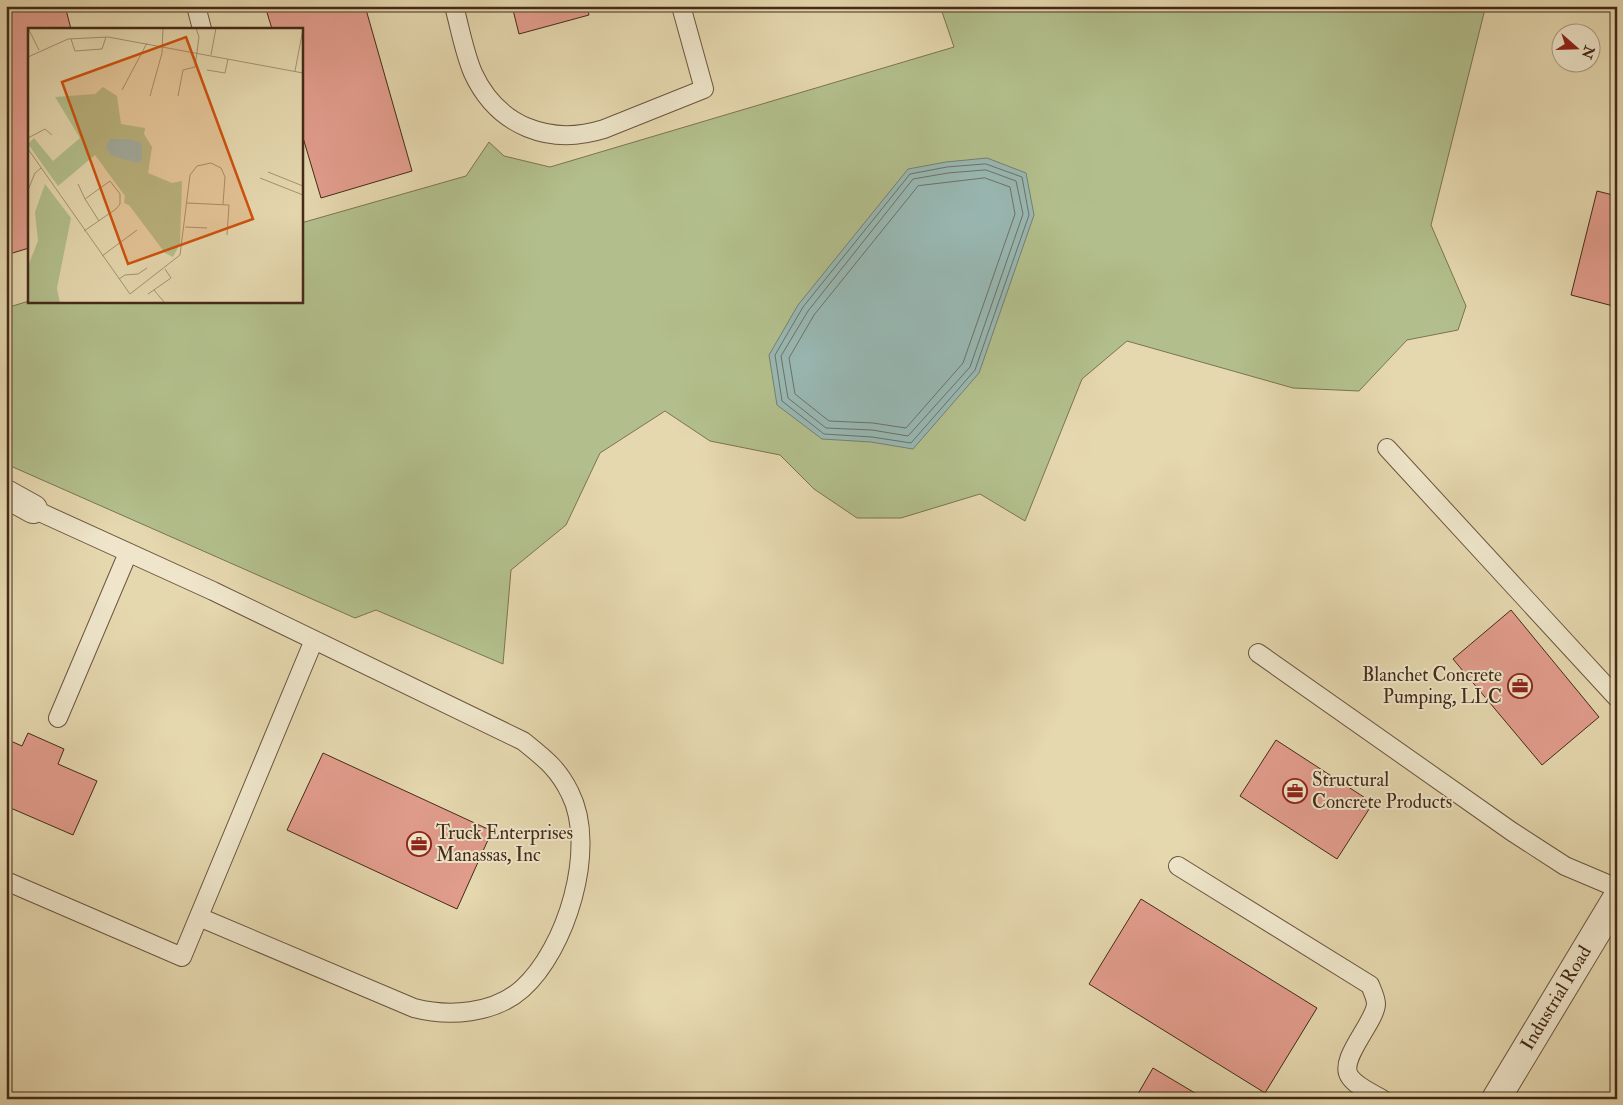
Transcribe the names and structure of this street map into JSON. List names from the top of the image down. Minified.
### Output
{"streets":{"street":["Industrial Road"]},"places":{"office":["Blanchet Concrete Pumping, LLC","Structural Concrete Products","Truck Enterprises Manassas, Inc"]},"north":"right"}
